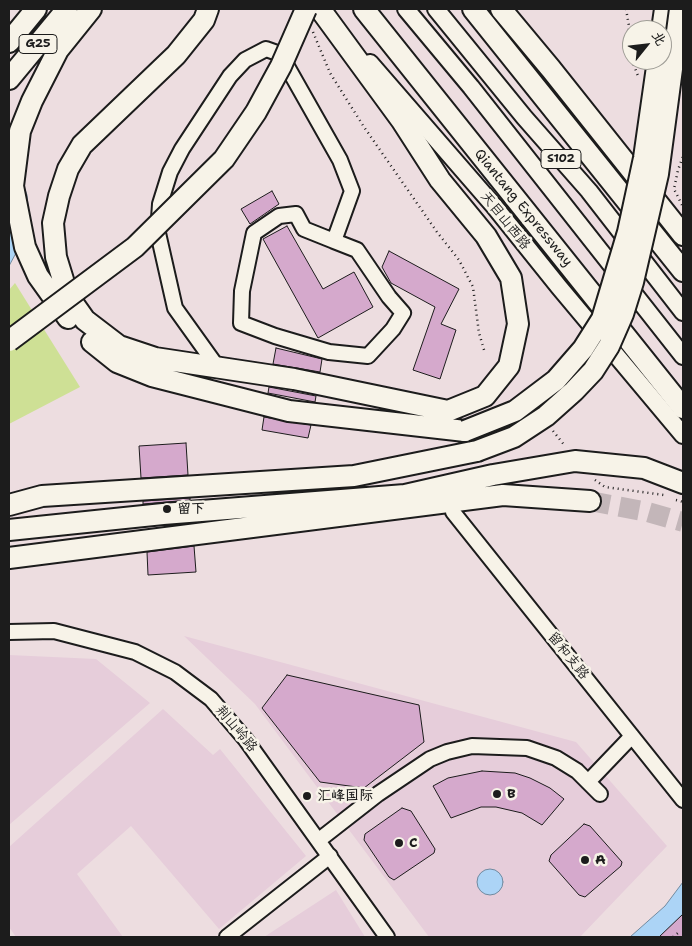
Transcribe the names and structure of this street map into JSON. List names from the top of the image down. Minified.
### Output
{"streets":{"highway":["G25","Qiantang Expressway"],"main road":["S102","天目山西路"],"street":["留和支路","荆山岭路"]},"places":["留下","B","汇峰国际","C","A"],"north":"top right"}
